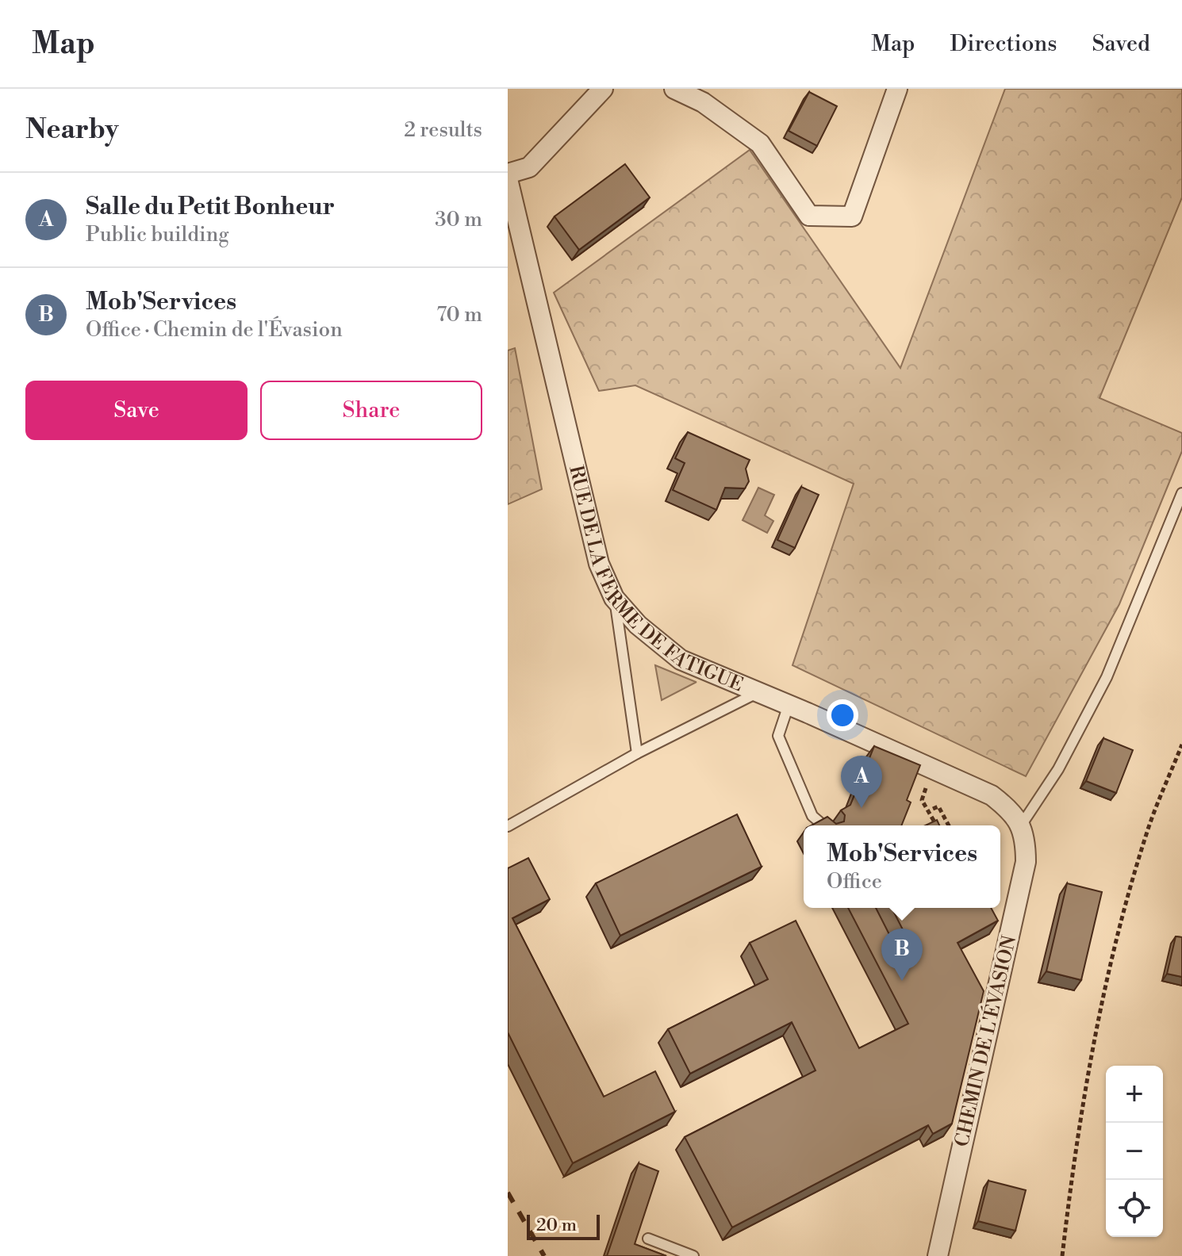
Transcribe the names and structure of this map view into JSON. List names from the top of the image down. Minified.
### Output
{"streets":{"street":["RUE DE LA FERME DE FATIGUE","CHEMIN DE L'ÉVASION"]},"crossings":[["RUE DE LA FERME DE FATIGUE","CHEMIN DE L'ÉVASION"]],"scale_bar":"20 m","page":{"header":"Map","nav":["Map","Directions","Saved"],"heading":["Nearby","2 results"],"list":[{"mark":"A","name":"Salle du Petit Bonheur","note":"Public building","value":"30 m"},{"mark":"B","name":"Mob'Services","note":"Office · Chemin de l'Évasion","value":"70 m"}],"buttons":["Save","Share"],"pins":["A","B"],"popup":["Mob'Services","Office"],"map_buttons":["+","−"],"scale":"20 m"}}
